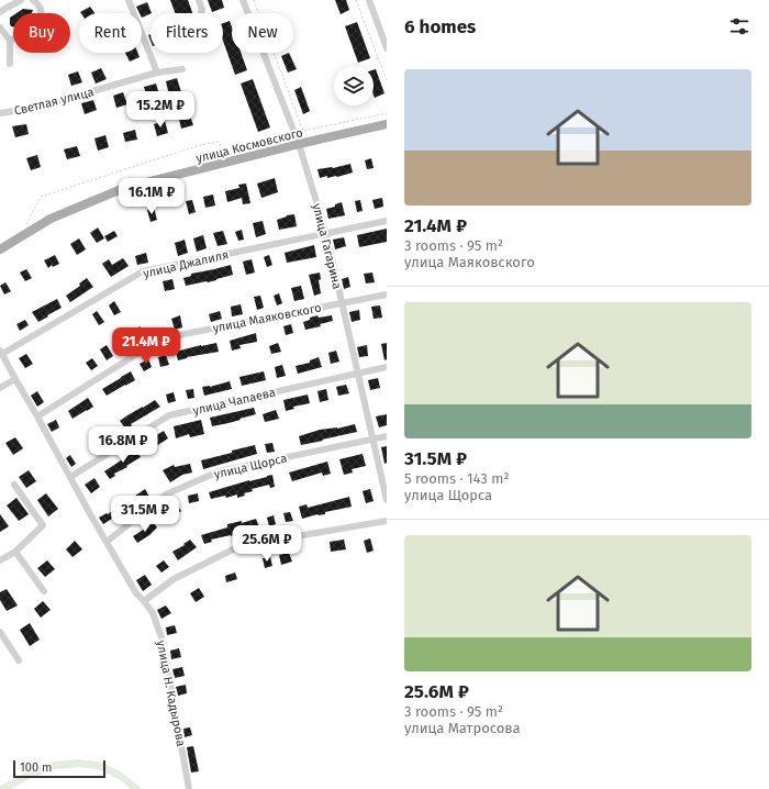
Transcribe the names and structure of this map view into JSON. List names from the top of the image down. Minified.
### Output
{"streets":{"main road":["улица Космовского"],"street":["Светлая улица","улица Гагарина","улица Джалиля","улица Маяковского","улица Чапаева","улица Щорса","улица Н. Кадырова"]},"crossings":[["улица Космовского","улица Гагарина"],["улица Гагарина","улица Джалиля"],["улица Гагарина","улица Маяковского"],["улица Гагарина","улица Чапаева"],["улица Гагарина","улица Щорса"],["улица Джалиля","улица Н. Кадырова"],["улица Маяковского","улица Н. Кадырова"],["улица Чапаева","улица Н. Кадырова"],["улица Щорса","улица Н. Кадырова"]],"scale_bar":"100 m","page":{"heading":"6 homes","chip":["Buy","Rent","Filters","New"],"list":[{"name":"21.4M ₽","note":"3 rooms · 95 m² · улица Маяковского"},{"name":"31.5M ₽","note":"5 rooms · 143 m² · улица Щорса"},{"name":"25.6M ₽","note":"3 rooms · 95 m² · улица Матросова"}],"price":["15.2M ₽","16.1M ₽","21.4M ₽","16.8M ₽","31.5M ₽","25.6M ₽"],"scale":"100 m"}}
